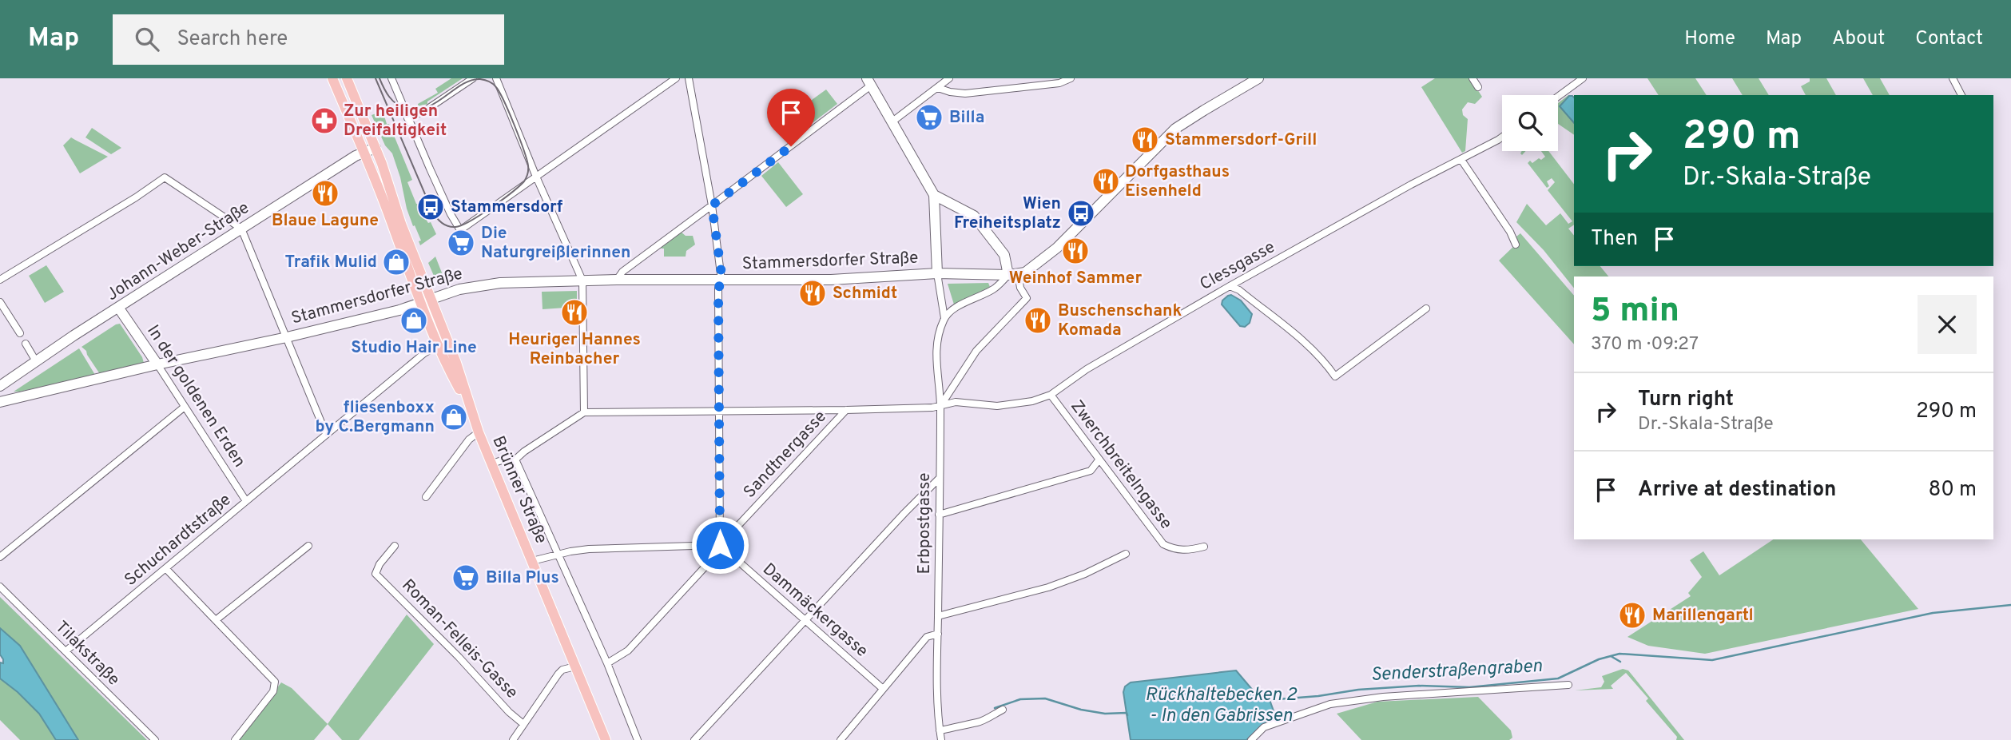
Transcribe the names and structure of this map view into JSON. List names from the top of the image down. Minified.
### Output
{"streets":{"main road":["Johann-Weber-Straße","Stammersdorfer Straße","In der goldenen Erden","Brünner Straße"],"street":["Clessgasse","Sandtnergasse","Zwerchbreitelngasse","Erbpostgasse","Schuchardtstraße","Dammäckergasse","Roman-Felleis-Gasse","Tilakstraße"]},"crossings":[["Johann-Weber-Straße","In der goldenen Erden"],["Johann-Weber-Straße","Brünner Straße"],["Stammersdorfer Straße","In der goldenen Erden"],["Stammersdorfer Straße","Brünner Straße"],["Clessgasse","Sandtnergasse"],["Clessgasse","Zwerchbreitelngasse"],["Clessgasse","Erbpostgasse"],["In der goldenen Erden","Schuchardtstraße"],["Sandtnergasse","Brünner Straße"],["Sandtnergasse","Dammäckergasse"],["Brünner Straße","Schuchardtstraße"],["Schuchardtstraße","Tilakstraße"]],"water":["Senderstraßengraben","Rückhaltebecken 2 - In den Gabrissen"],"places":{"supermarket":["Billa","Die Naturgreißlerinnen","Billa Plus"],"pharmacy":["Zur heiligen Dreifaltigkeit"],"restaurant":["Stammersdorf-Grill","Dorfgasthaus Eisenheld","Blaue Lagune","Weinhof Sammer","Schmidt","Heuriger Hannes Reinbacher","Buschenschank Komada","Marillengartl"],"bus stop":["Stammersdorf","Wien Freiheitsplatz"],"shop":["Trafik Mulid","Studio Hair Line","fliesenboxx by C.Bergmann"]},"page":{"header":"Map","search":"Search here","nav":["Home","Map","About","Contact"],"turn":["290 m","Dr.-Skala-Straße"],"then":"Then","heading":["5 min","370 m · 09:27"],"list":[{"name":"Turn right","note":"Dr.-Skala-Straße","value":"290 m"},{"name":"Arrive at destination","value":"80 m"}]}}
